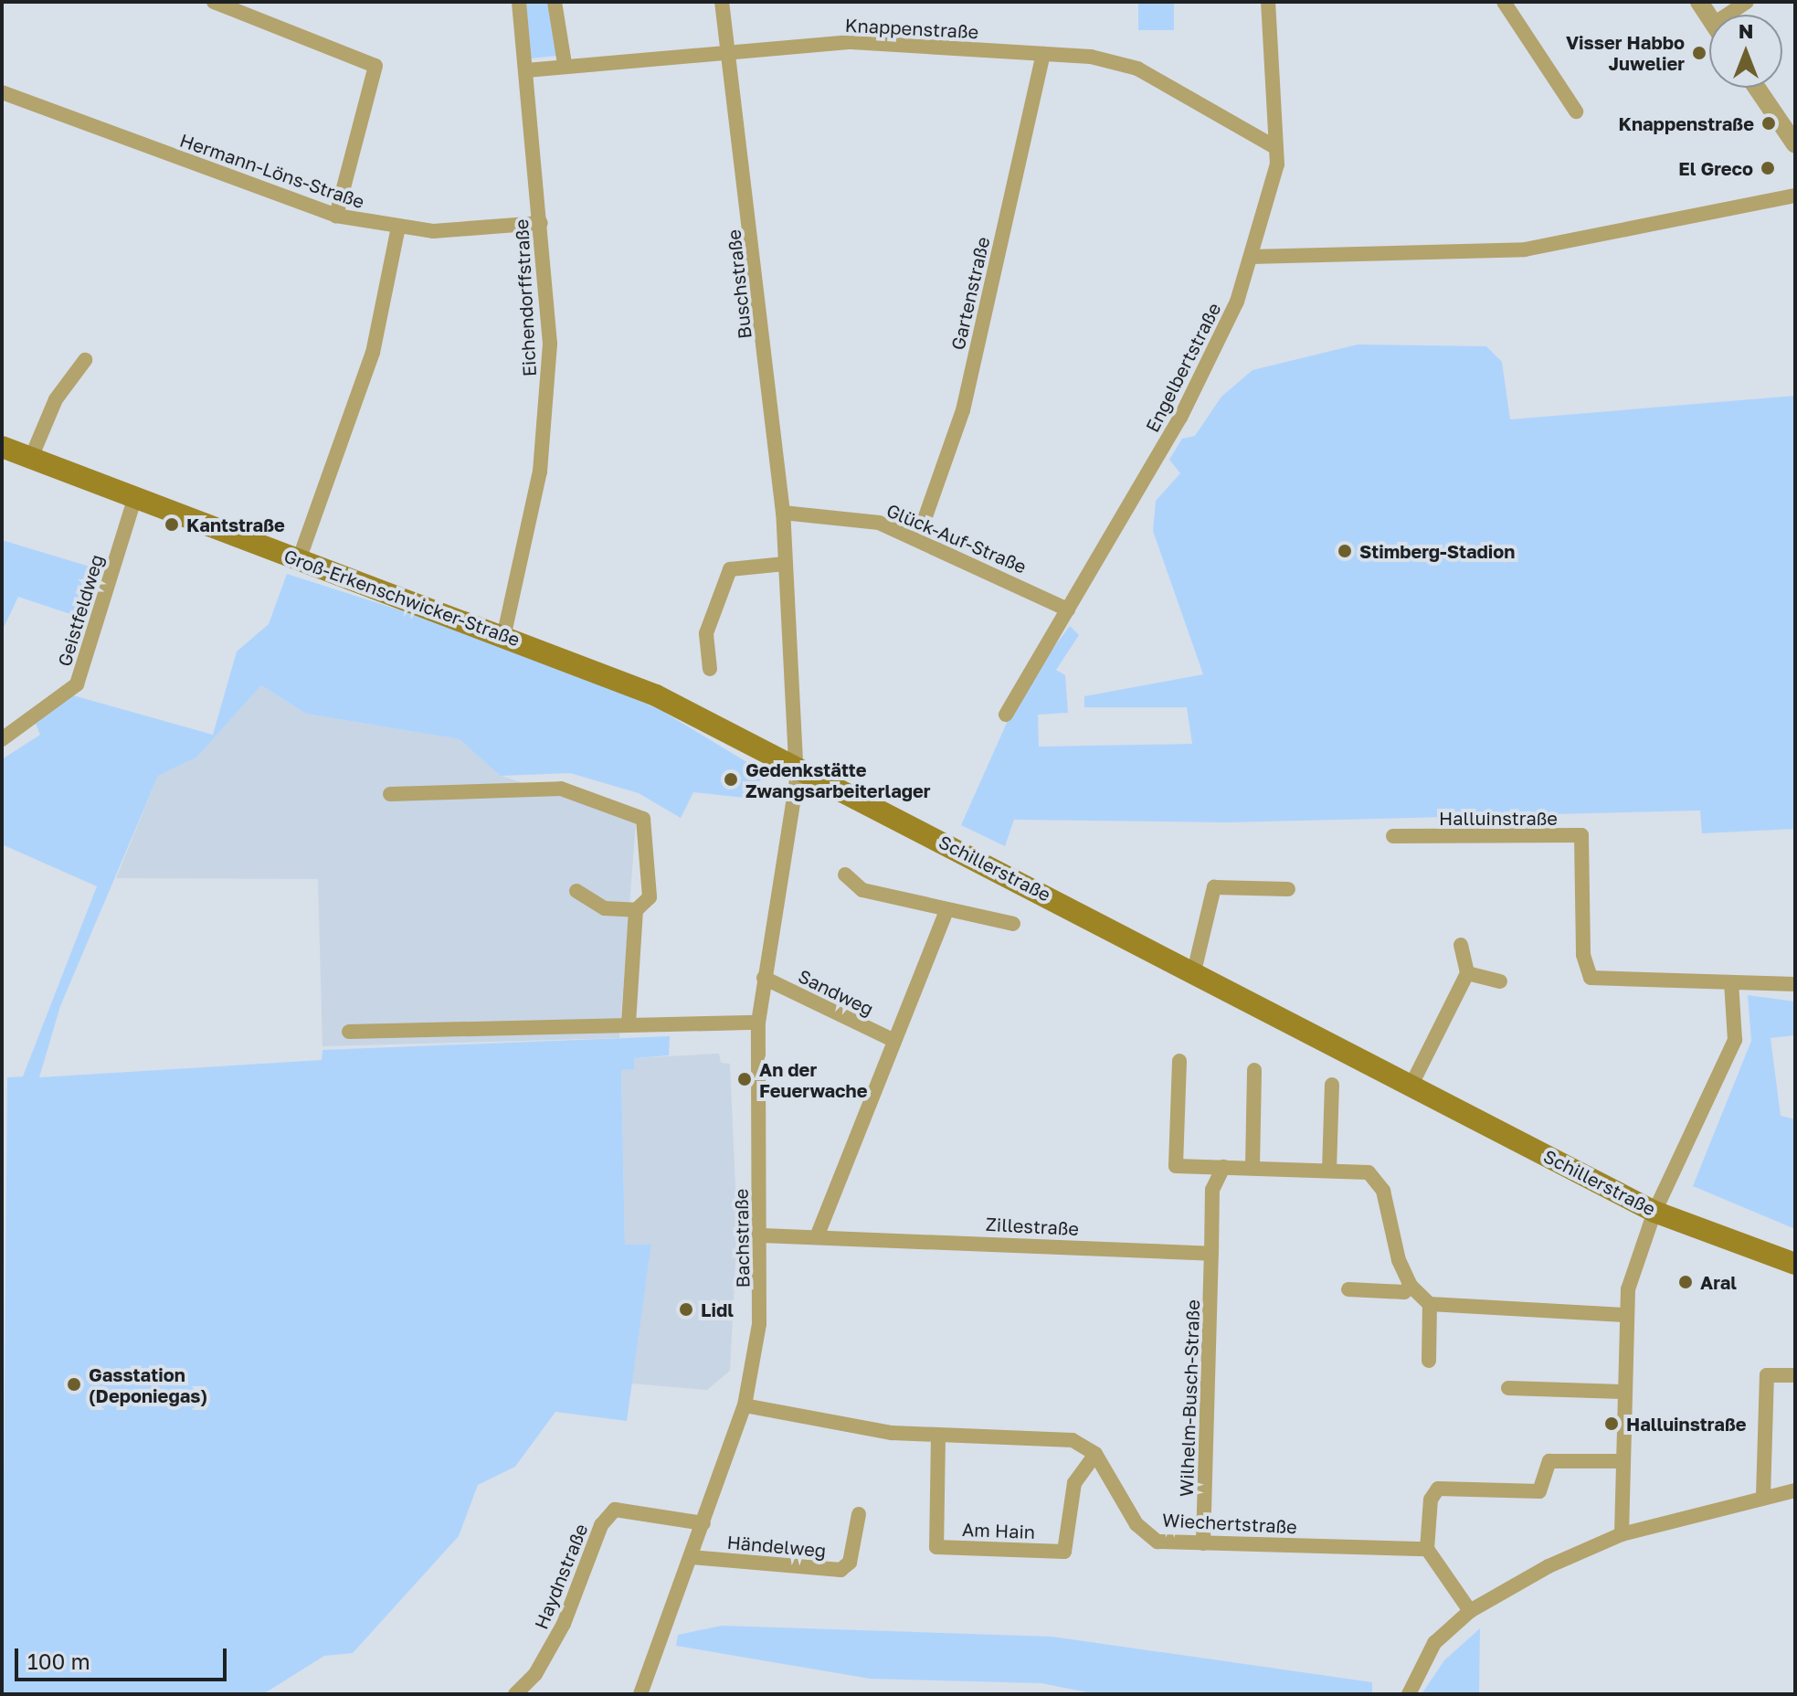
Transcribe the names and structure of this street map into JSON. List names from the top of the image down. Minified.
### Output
{"streets":{"main road":["Groß-Erkenschwicker-Straße","Schillerstraße"],"street":["Knappenstraße","Hermann-Löns-Straße","Buschstraße","Gartenstraße","Eichendorffstraße","Engelbertstraße","Glück-Auf-Straße","Geistfeldweg","Halluinstraße","Sandweg","Zillestraße","Bachstraße","Wilhelm-Busch-Straße","Wiechertstraße","Am Hain","Händelweg","Haydnstraße"]},"crossings":[["Knappenstraße","Buschstraße"],["Knappenstraße","Gartenstraße"],["Knappenstraße","Eichendorffstraße"],["Knappenstraße","Engelbertstraße"],["Hermann-Löns-Straße","Eichendorffstraße"],["Buschstraße","Glück-Auf-Straße"],["Buschstraße","Groß-Erkenschwicker-Straße"],["Buschstraße","Schillerstraße"],["Buschstraße","Bachstraße"],["Gartenstraße","Glück-Auf-Straße"],["Eichendorffstraße","Groß-Erkenschwicker-Straße"],["Engelbertstraße","Glück-Auf-Straße"],["Groß-Erkenschwicker-Straße","Geistfeldweg"],["Groß-Erkenschwicker-Straße","Schillerstraße"],["Groß-Erkenschwicker-Straße","Bachstraße"],["Schillerstraße","Bachstraße"],["Sandweg","Bachstraße"],["Zillestraße","Bachstraße"],["Zillestraße","Wilhelm-Busch-Straße"],["Bachstraße","Händelweg"],["Bachstraße","Haydnstraße"],["Wilhelm-Busch-Straße","Wiechertstraße"],["Wiechertstraße","Am Hain"]],"places":["Visser Habbo Juwelier","Knappenstraße","El Greco","Kantstraße","Stimberg-Stadion","Gedenkstätte Zwangsarbeiterlager","An der Feuerwache","Aral","Lidl","Gasstation (Deponiegas)","Halluinstraße"],"scale_bar":"100 m","north":"top"}
